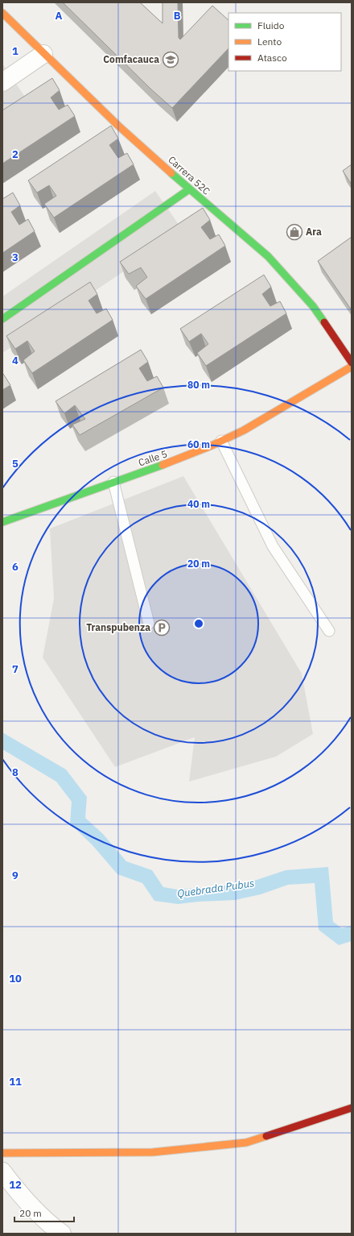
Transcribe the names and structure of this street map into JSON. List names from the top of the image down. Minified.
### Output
{"streets":{"street":["Carrera 52C","Calle 5"]},"water":["Quebrada Pubus"],"places":{"school or university":["Comfacauca"],"shop":["Ara"],"parking":["Transpubenza"]},"legend":["Fluido","Lento","Atasco"],"scale_bar":"20 m","grid":{"columns":["A","B"],"rows":["1","2","3","4","5","6","7","8","9","10","11","12"]},"rings":["80 m","60 m","40 m","20 m"]}
